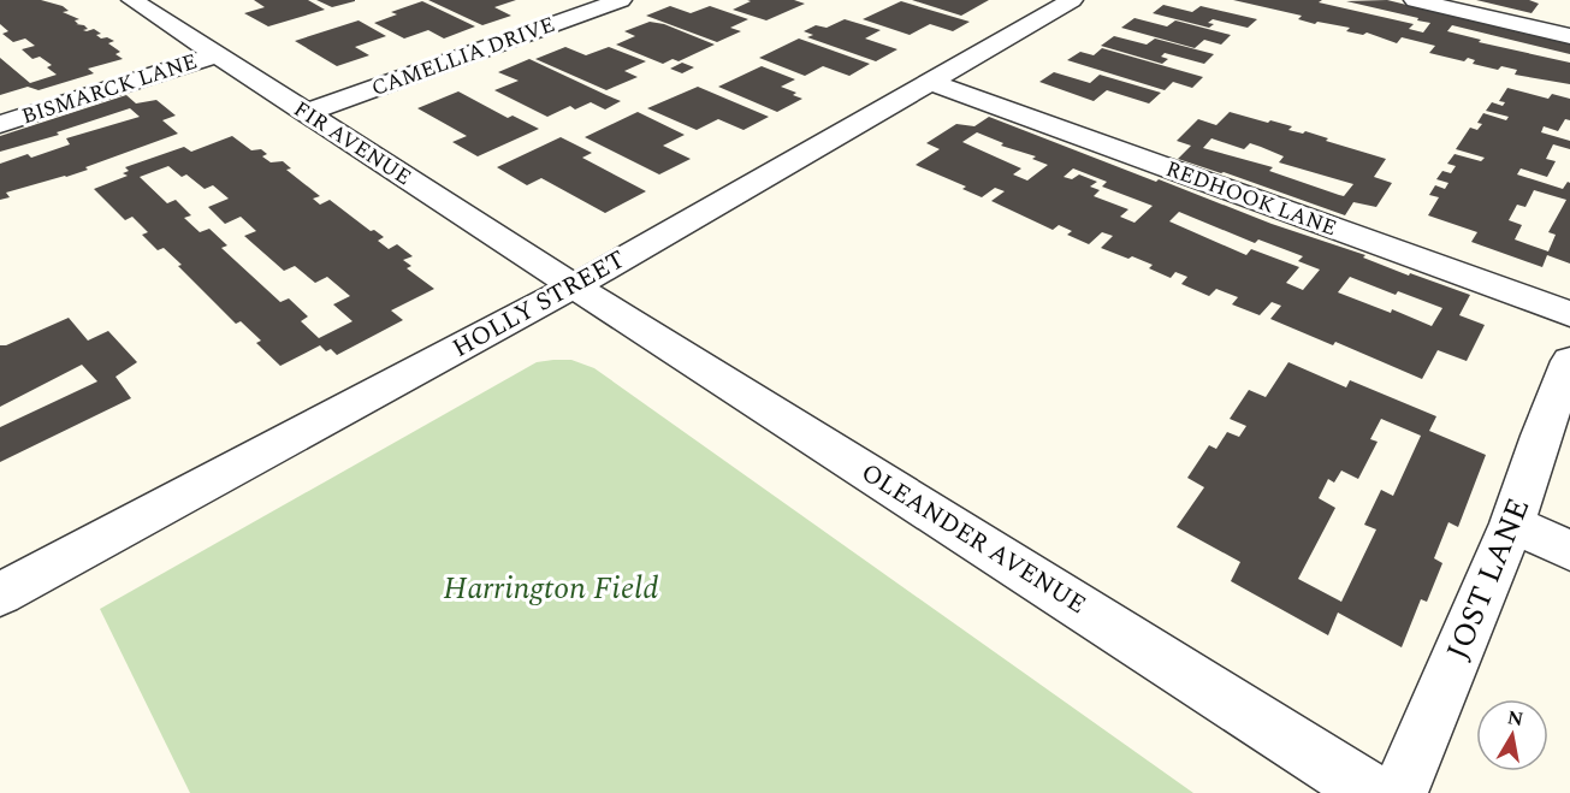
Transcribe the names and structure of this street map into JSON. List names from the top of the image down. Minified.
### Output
{"streets":{"street":["CAMELLIA DRIVE","BISMARCK LANE","FIR AVENUE","REDHOOK LANE","HOLLY STREET","OLEANDER AVENUE","JOST LANE"]},"crossings":[["CAMELLIA DRIVE","FIR AVENUE"],["BISMARCK LANE","FIR AVENUE"],["FIR AVENUE","HOLLY STREET"],["FIR AVENUE","OLEANDER AVENUE"],["REDHOOK LANE","HOLLY STREET"],["HOLLY STREET","OLEANDER AVENUE"]],"parks":["Harrington Field"],"north":"top"}
